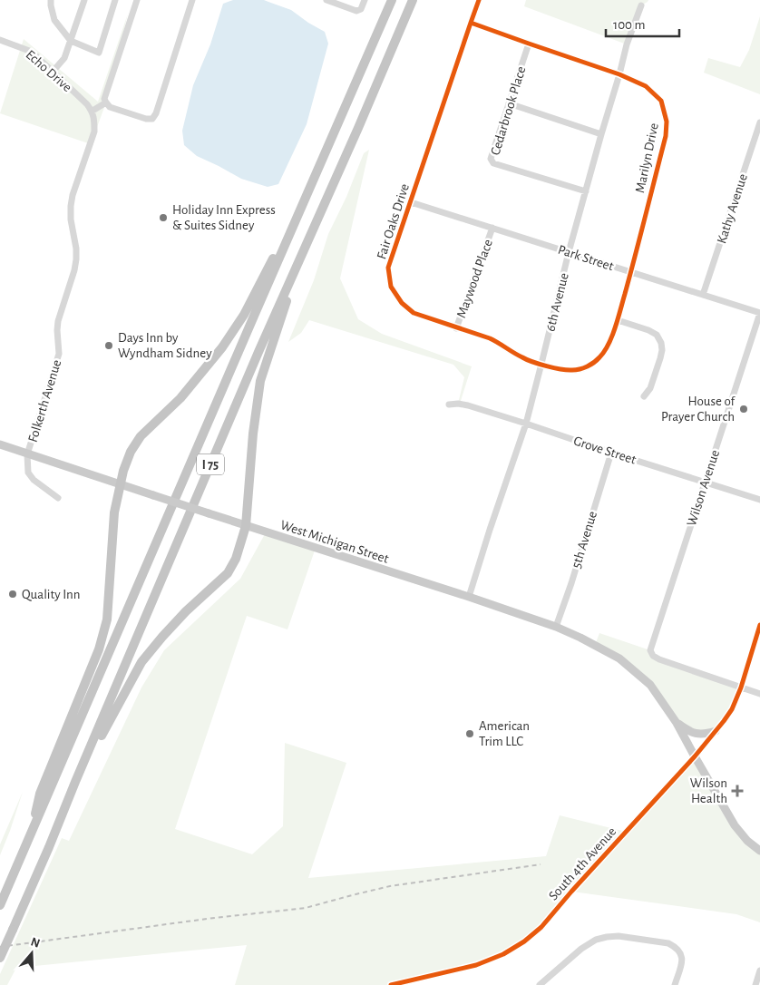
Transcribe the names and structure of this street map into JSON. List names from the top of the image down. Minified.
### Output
{"streets":{"highway":["I 75"],"main road":["West Michigan Street"],"street":["Echo Drive","Cedarbrook Place","Marilyn Drive","Kathy Avenue","Fair Oaks Drive","Park Street","Maywood Place","6th Avenue","Folkerth Avenue","Grove Street","Wilson Avenue","5th Avenue","South 4th Avenue"]},"crossings":[["Echo Drive","Folkerth Avenue"],["Cedarbrook Place","Marilyn Drive"],["Cedarbrook Place","6th Avenue"],["Marilyn Drive","Fair Oaks Drive"],["Marilyn Drive","Park Street"],["Marilyn Drive","6th Avenue"],["Kathy Avenue","Park Street"],["Fair Oaks Drive","Park Street"],["Fair Oaks Drive","Maywood Place"],["Fair Oaks Drive","6th Avenue"],["Park Street","Maywood Place"],["Park Street","6th Avenue"],["Park Street","Wilson Avenue"],["6th Avenue","Grove Street"],["6th Avenue","West Michigan Street"],["Folkerth Avenue","West Michigan Street"],["Grove Street","Wilson Avenue"],["Grove Street","5th Avenue"],["Wilson Avenue","South 4th Avenue"],["5th Avenue","West Michigan Street"],["West Michigan Street","South 4th Avenue"]],"places":{"other":["Holiday Inn Express & Suites Sidney","Days Inn by Wyndham Sidney","House of Prayer Church","Quality Inn","American Trim LLC"],"health":["Wilson Health"]},"scale_bar":"100 m","north":"top"}
